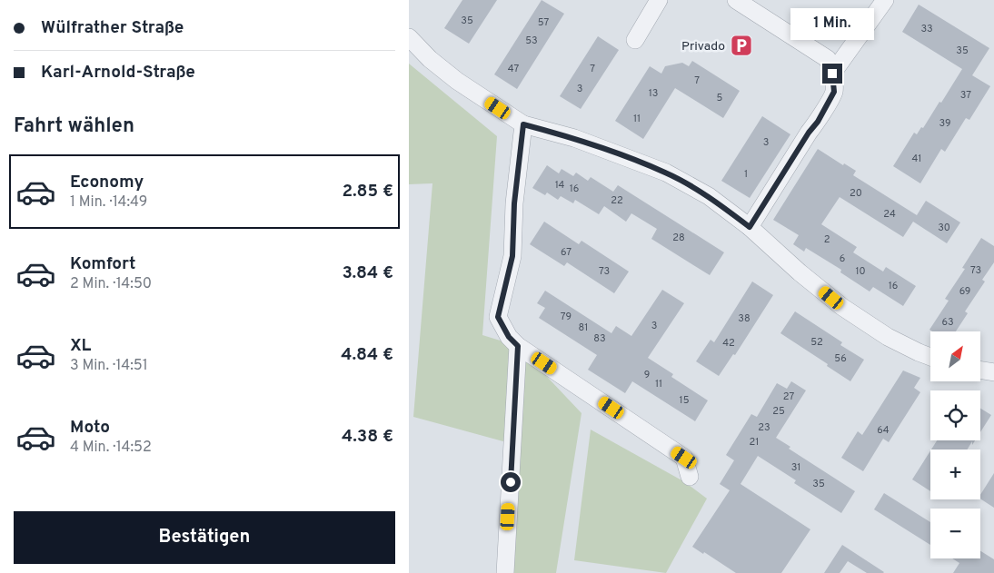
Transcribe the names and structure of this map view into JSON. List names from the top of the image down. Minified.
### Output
{"places":{"parking":["Privado"]},"house_numbers":["35","57","33","53","35","47","7","7","3","13","37","5","11","39","3","41","1","14","16","20","22","24","30","28","2","67","6","73","73","10","16","69","79","38","63","3","81","83","52","42","56","9","11","27","15","25","23","64","21","31","35"],"north":"top right","page":{"banner":["Wülfrather Straße","Karl-Arnold-Straße"],"bubble":"1 Min.","heading":"Fahrt wählen","list":[{"name":"Economy","note":"1 Min. · 14:49","value":"2.85 €"},{"name":"Komfort","note":"2 Min. · 14:50","value":"3.84 €"},{"name":"XL","note":"3 Min. · 14:51","value":"4.84 €"},{"name":"Moto","note":"4 Min. · 14:52","value":"4.38 €"}],"map_buttons":["+","−"],"buttons":"Bestätigen"}}
